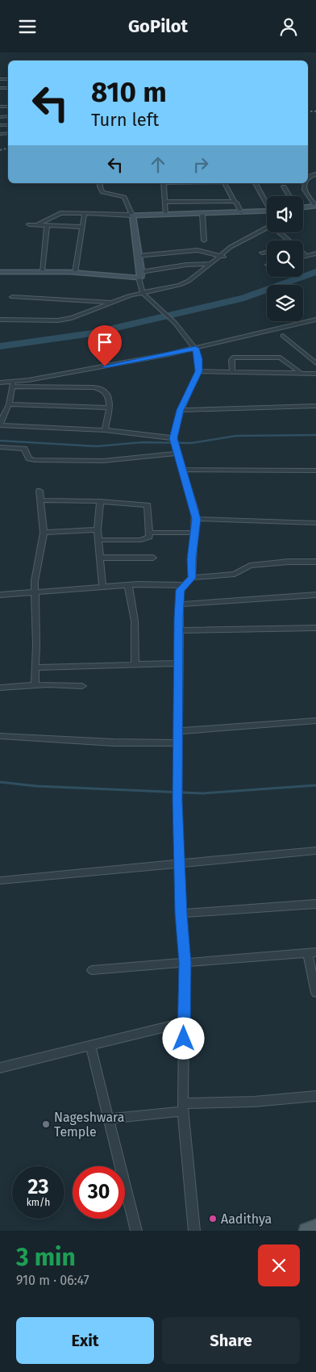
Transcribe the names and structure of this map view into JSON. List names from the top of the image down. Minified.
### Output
{"places":["Nageshwara Temple","Aadithya"],"page":{"header":"GoPilot","turn":["810 m","Turn left"],"speed":"23 km/h","limit":"30","heading":["3 min","910 m · 06:47"],"buttons":["Exit","Share"]}}
